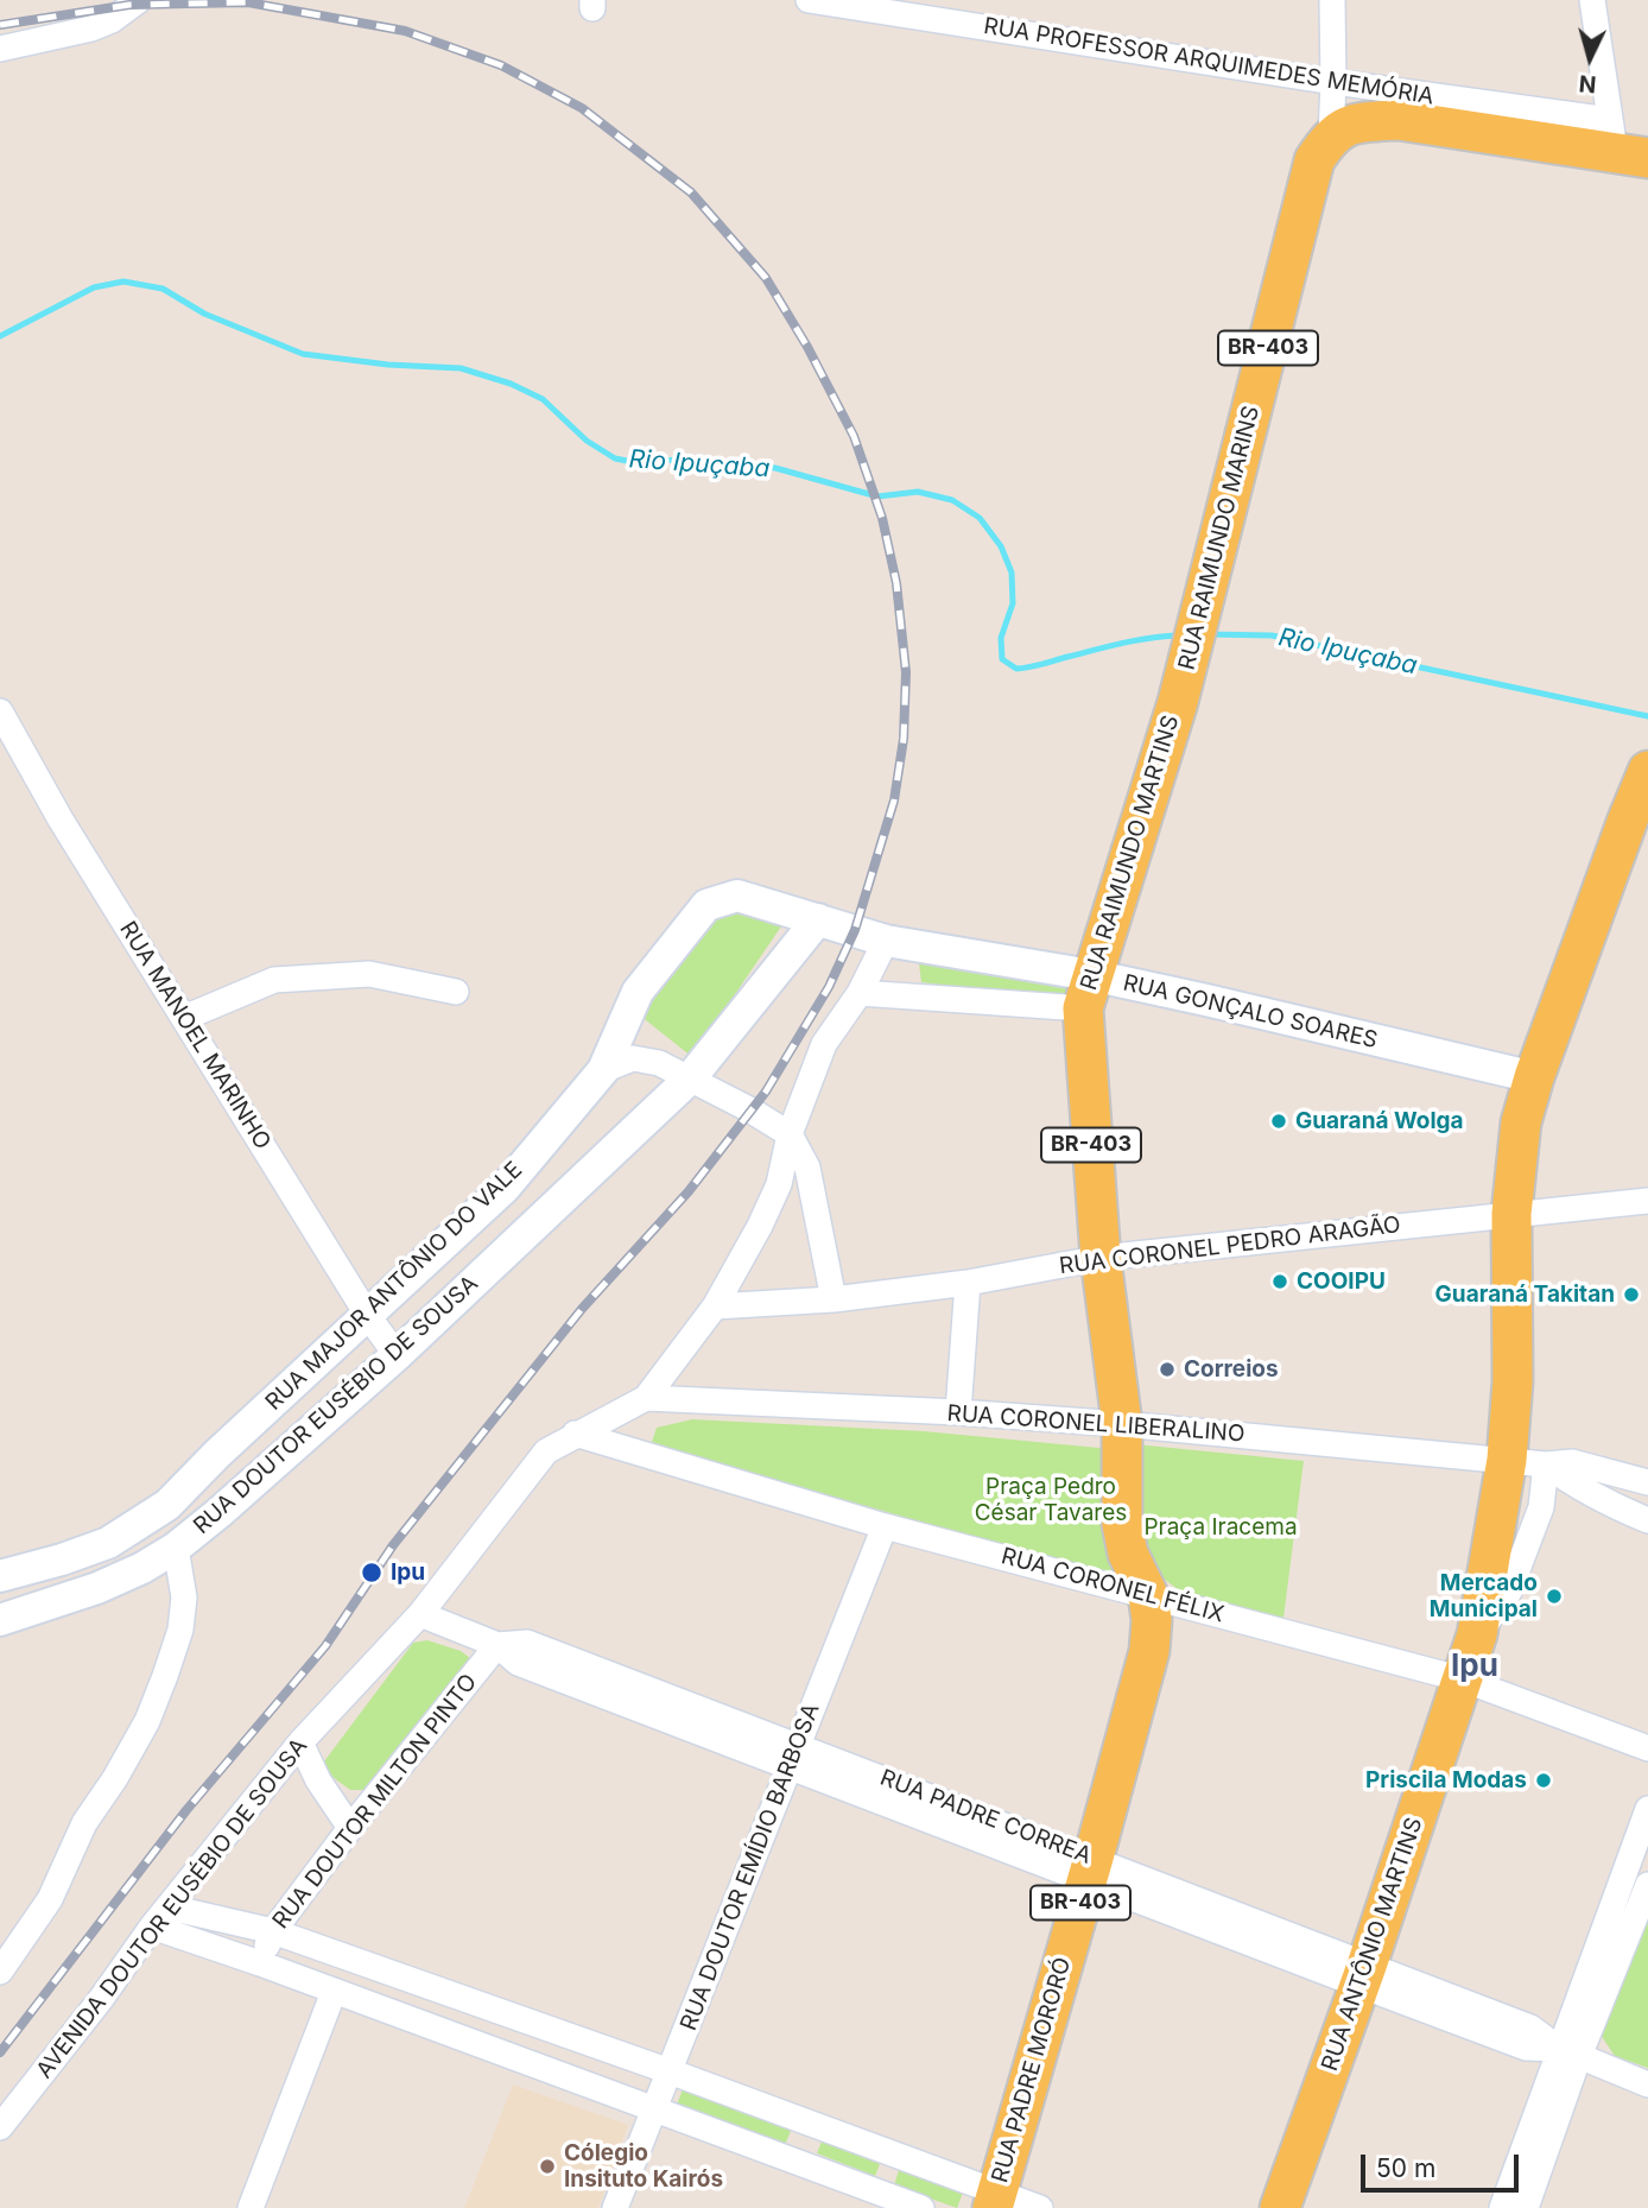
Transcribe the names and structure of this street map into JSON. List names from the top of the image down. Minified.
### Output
{"streets":{"main road":["RUA PROFESSOR ARQUIMEDES MEMÓRIA","BR-403","RUA RAIMUNDO MARINS","RUA RAIMUNDO MARTINS","RUA ANTÔNIO MARTINS","RUA PADRE MORORÓ"],"street":["RUA GONÇALO SOARES","RUA MANOEL MARINHO","RUA CORONEL PEDRO ARAGÃO","RUA MAJOR ANTÔNIO DO VALE","RUA DOUTOR EUSÉBIO DE SOUSA","RUA CORONEL LIBERALINO","RUA CORONEL FÉLIX","RUA DOUTOR MILTON PINTO","RUA PADRE CORREA","RUA DOUTOR EMÍDIO BARBOSA","AVENIDA DOUTOR EUSÉBIO DE SOUSA"]},"crossings":[["RUA PROFESSOR ARQUIMEDES MEMÓRIA","RUA RAIMUNDO MARINS"],["RUA RAIMUNDO MARINS","RUA RAIMUNDO MARTINS"],["RUA RAIMUNDO MARTINS","RUA GONÇALO SOARES"],["RUA RAIMUNDO MARTINS","RUA CORONEL PEDRO ARAGÃO"],["RUA RAIMUNDO MARTINS","RUA CORONEL LIBERALINO"],["RUA RAIMUNDO MARTINS","RUA CORONEL FÉLIX"],["RUA RAIMUNDO MARTINS","RUA PADRE MORORÓ"],["RUA GONÇALO SOARES","RUA MAJOR ANTÔNIO DO VALE"],["RUA GONÇALO SOARES","RUA DOUTOR EUSÉBIO DE SOUSA"],["RUA GONÇALO SOARES","AVENIDA DOUTOR EUSÉBIO DE SOUSA"],["RUA GONÇALO SOARES","RUA ANTÔNIO MARTINS"],["RUA MANOEL MARINHO","RUA MAJOR ANTÔNIO DO VALE"],["RUA MANOEL MARINHO","RUA DOUTOR EUSÉBIO DE SOUSA"],["RUA CORONEL PEDRO ARAGÃO","AVENIDA DOUTOR EUSÉBIO DE SOUSA"],["RUA CORONEL PEDRO ARAGÃO","RUA ANTÔNIO MARTINS"],["RUA MAJOR ANTÔNIO DO VALE","RUA DOUTOR EUSÉBIO DE SOUSA"],["RUA CORONEL LIBERALINO","AVENIDA DOUTOR EUSÉBIO DE SOUSA"],["RUA CORONEL LIBERALINO","RUA ANTÔNIO MARTINS"],["RUA CORONEL FÉLIX","RUA DOUTOR EMÍDIO BARBOSA"],["RUA CORONEL FÉLIX","AVENIDA DOUTOR EUSÉBIO DE SOUSA"],["RUA CORONEL FÉLIX","RUA ANTÔNIO MARTINS"],["RUA CORONEL FÉLIX","RUA PADRE MORORÓ"],["RUA DOUTOR MILTON PINTO","RUA PADRE CORREA"],["RUA PADRE CORREA","RUA DOUTOR EMÍDIO BARBOSA"],["RUA PADRE CORREA","AVENIDA DOUTOR EUSÉBIO DE SOUSA"],["RUA PADRE CORREA","RUA ANTÔNIO MARTINS"],["RUA PADRE CORREA","RUA PADRE MORORÓ"]],"districts":["Ipu"],"water":["Rio Ipuçaba"],"parks":["Praça Pedro César Tavares","Praça Iracema"],"places":["Guaraná Wolga","COOIPU","Guaraná Takitan","Correios","Ipu","Mercado Municipal","Priscila Modas","Cólegio Insituto Kairós"],"scale_bar":"50 m","north":"bottom"}
